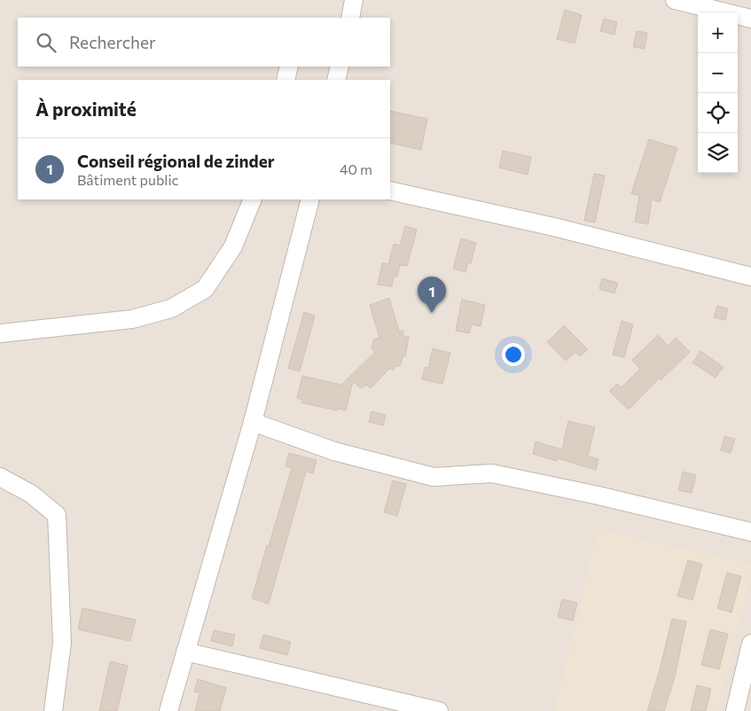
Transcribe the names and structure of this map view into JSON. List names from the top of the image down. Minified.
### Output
{"page":{"map_buttons":["+","−"],"search":"Rechercher","heading":"À proximité","list":[{"mark":"1","name":"Conseil régional de zinder","note":"Bâtiment public","value":"40 m"}],"pins":"1"}}
